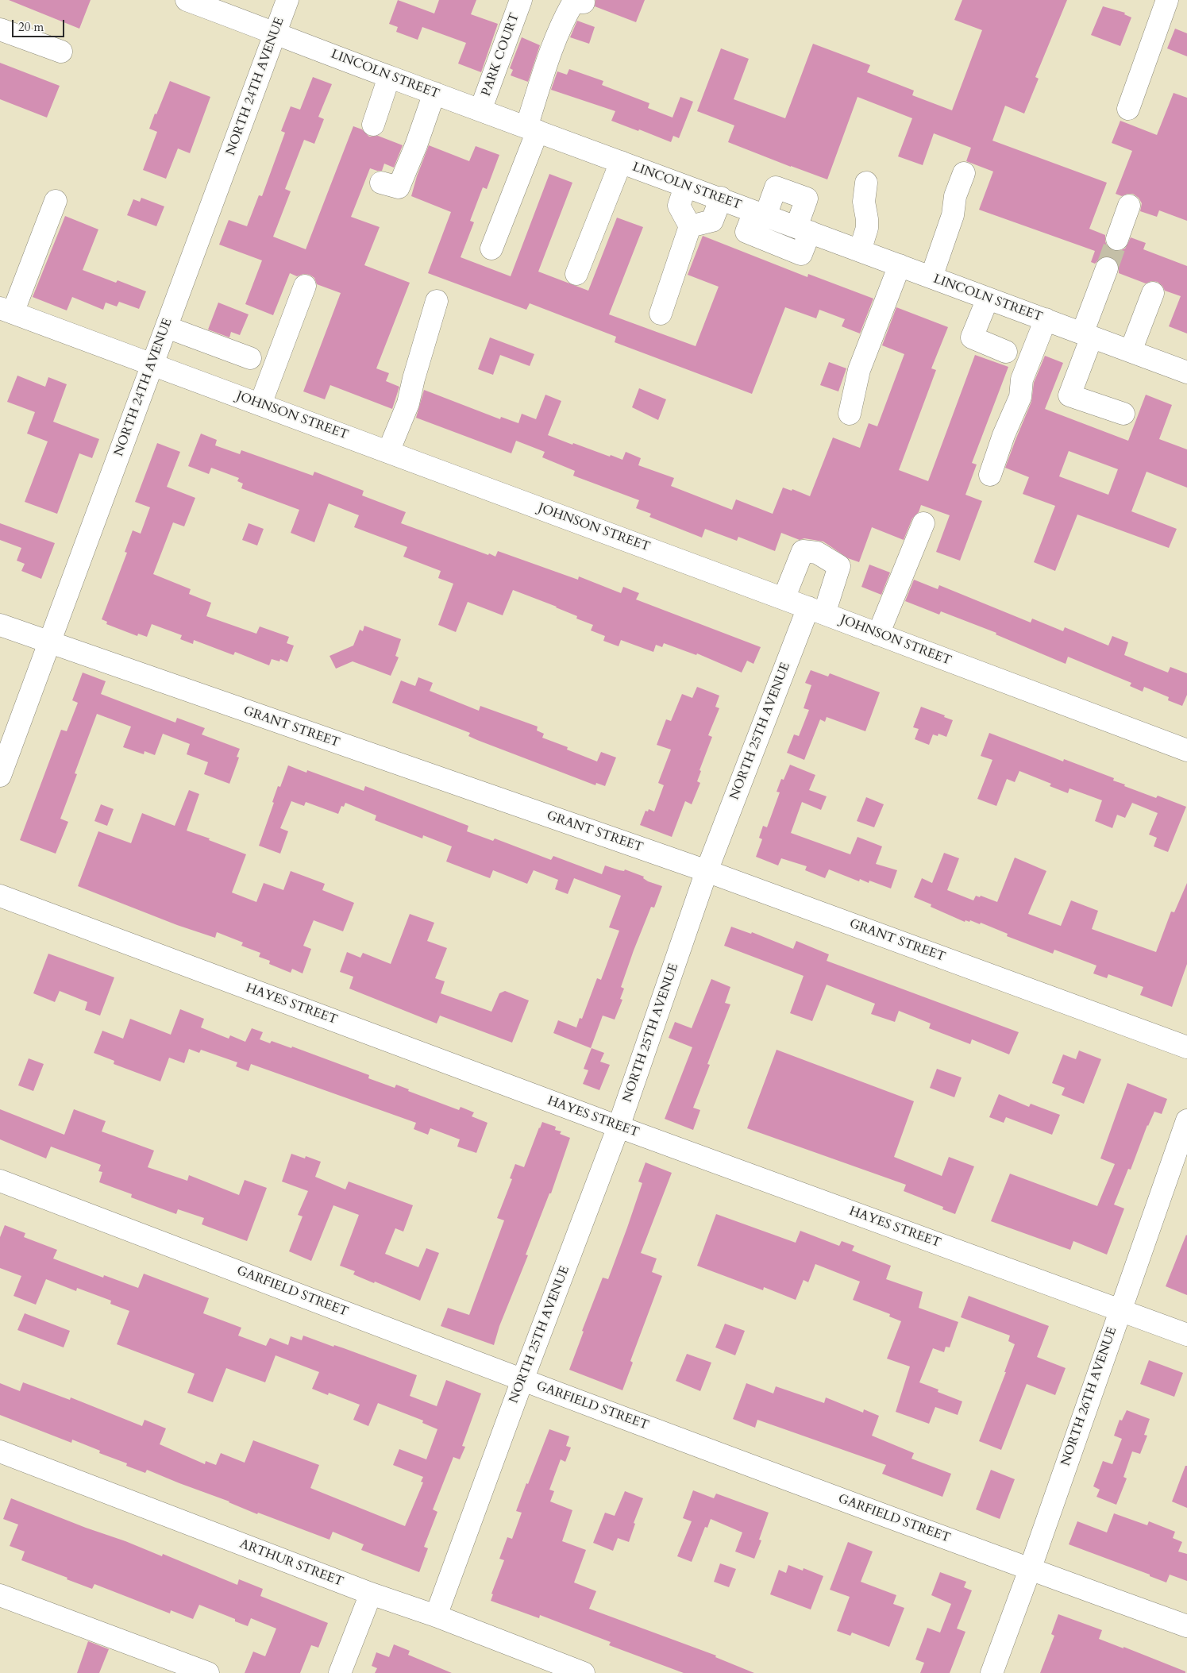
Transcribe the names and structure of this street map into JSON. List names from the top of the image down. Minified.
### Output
{"streets":{"street":["PARK COURT","LINCOLN STREET","NORTH 24TH AVENUE","JOHNSON STREET","GRANT STREET","NORTH 25TH AVENUE","HAYES STREET","GARFIELD STREET","NORTH 26TH AVENUE","ARTHUR STREET"]},"crossings":[["PARK COURT","LINCOLN STREET"],["LINCOLN STREET","NORTH 24TH AVENUE"],["NORTH 24TH AVENUE","JOHNSON STREET"],["NORTH 24TH AVENUE","GRANT STREET"],["JOHNSON STREET","NORTH 25TH AVENUE"],["GRANT STREET","NORTH 25TH AVENUE"],["NORTH 25TH AVENUE","HAYES STREET"],["NORTH 25TH AVENUE","GARFIELD STREET"],["NORTH 25TH AVENUE","ARTHUR STREET"],["HAYES STREET","NORTH 26TH AVENUE"],["GARFIELD STREET","NORTH 26TH AVENUE"]],"scale_bar":"20 m"}
